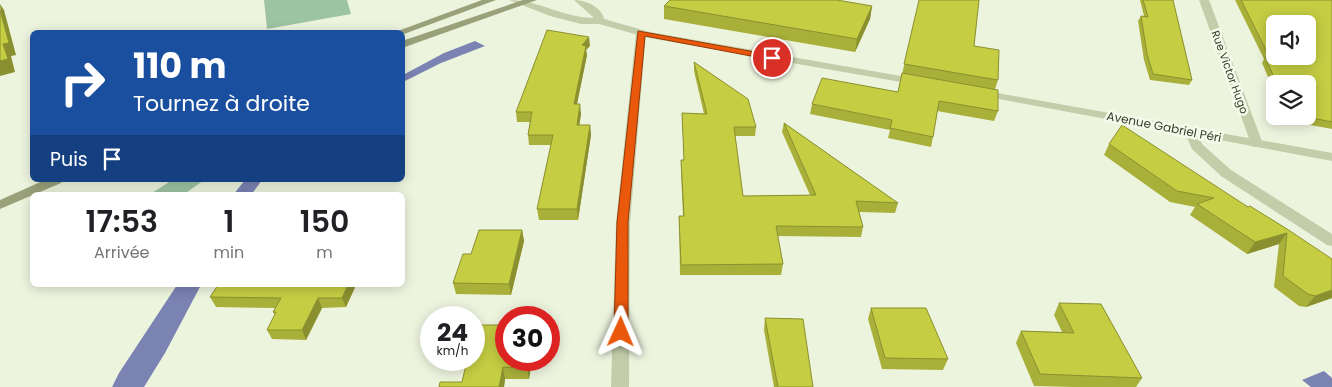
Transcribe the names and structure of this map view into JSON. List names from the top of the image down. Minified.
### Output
{"streets":{"street":["Rue Victor Hugo","Avenue Gabriel Péri"]},"crossings":[["Rue Victor Hugo","Avenue Gabriel Péri"]],"page":{"turn":["110 m","Tournez à droite"],"then":"Puis","eta":["17:53","Arrivée","1","min","150","m"],"speed":"24 km/h","limit":"30"}}
